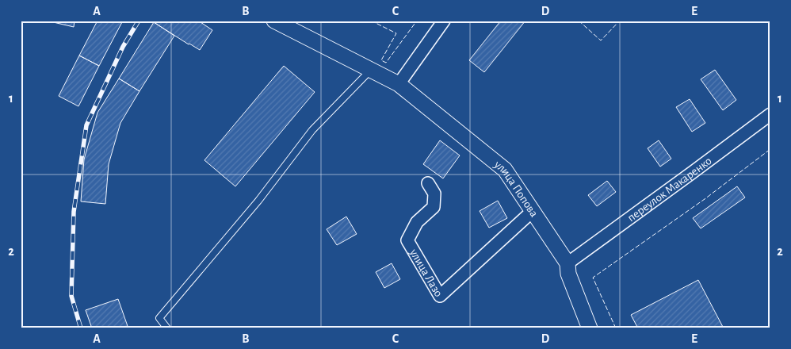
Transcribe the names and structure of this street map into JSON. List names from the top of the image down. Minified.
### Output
{"streets":{"street":["переулок Макаренко","улица Попова","улица Лазо"]},"crossings":[["переулок Макаренко","улица Попова"],["улица Попова","улица Лазо"]],"grid":{"columns":["A","B","C","D","E"],"rows":["1","2"]}}
